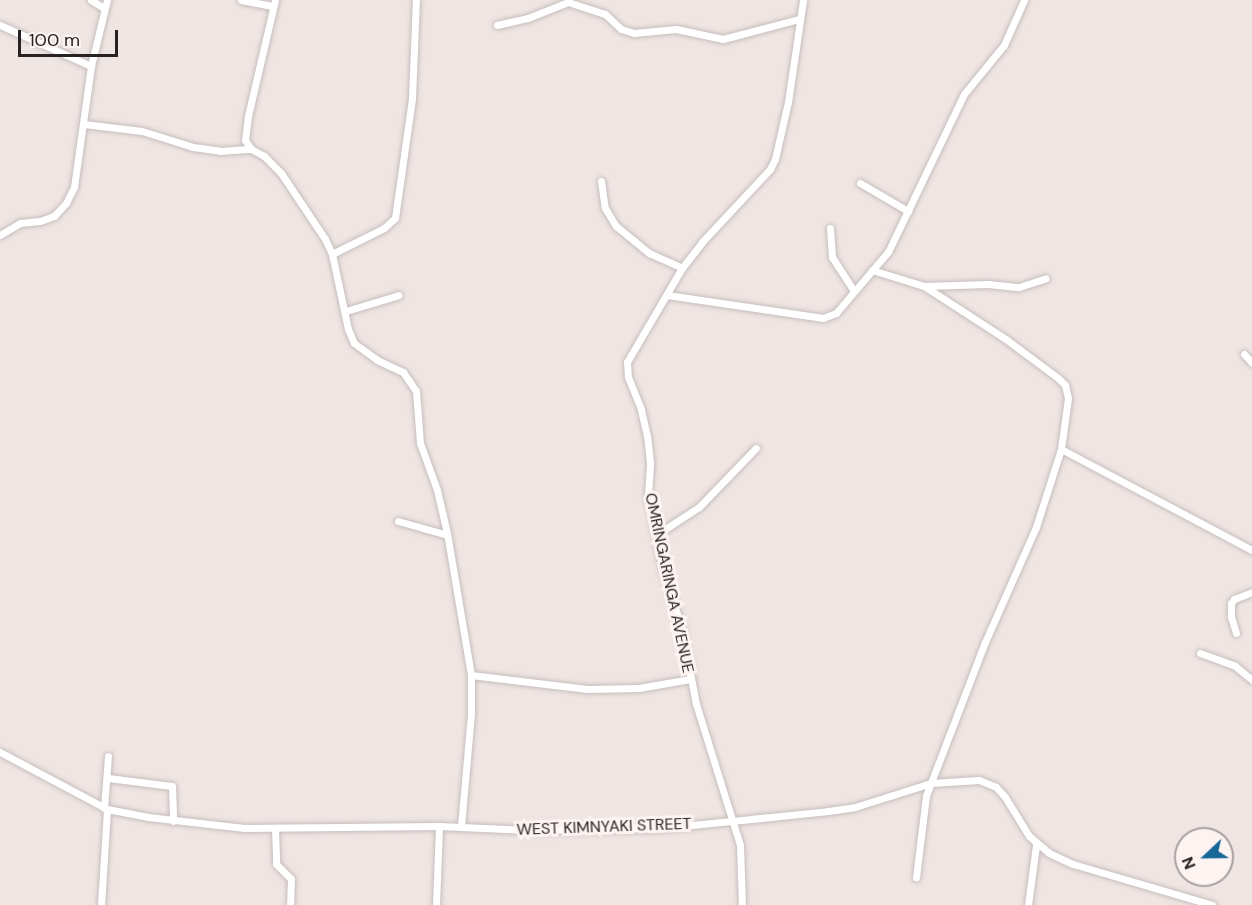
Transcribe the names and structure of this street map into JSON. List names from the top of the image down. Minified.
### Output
{"streets":{"street":["OMRINGARINGA AVENUE","WEST KIMNYAKI STREET"]},"crossings":[["OMRINGARINGA AVENUE","WEST KIMNYAKI STREET"]],"scale_bar":"100 m","north":"left"}
